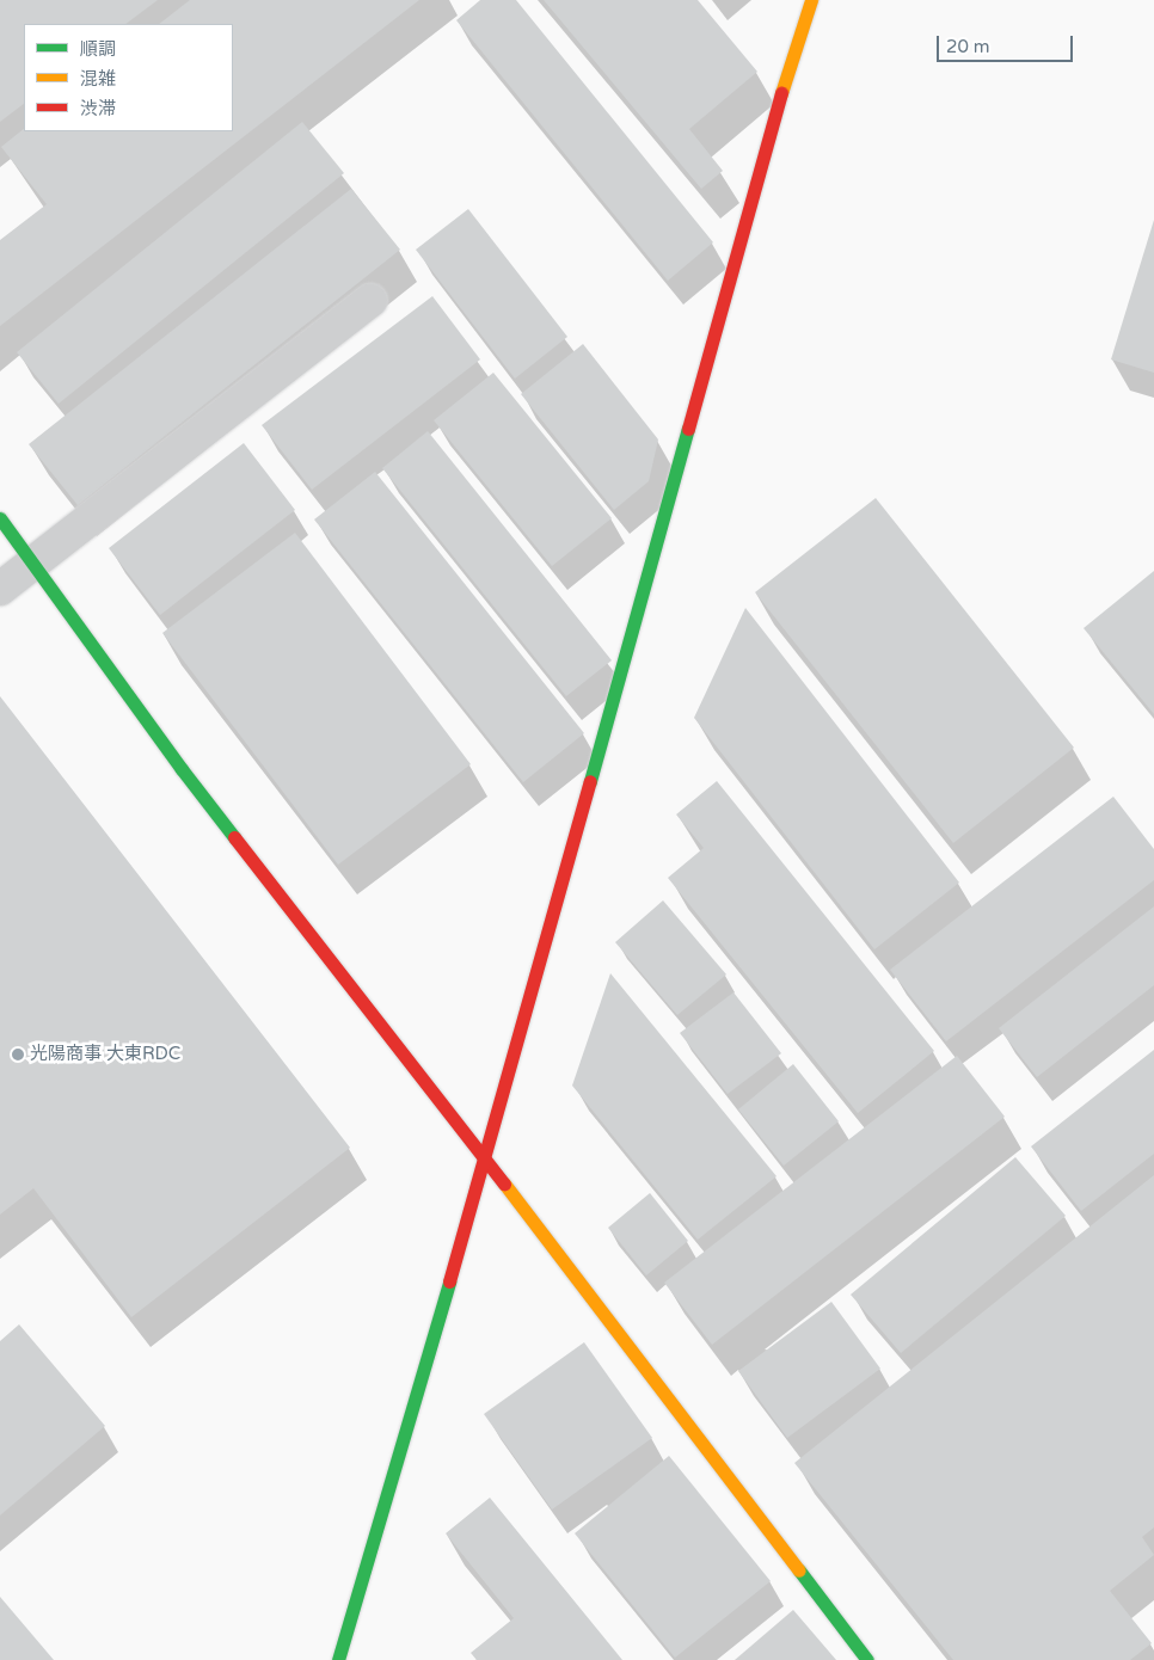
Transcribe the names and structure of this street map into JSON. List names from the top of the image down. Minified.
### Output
{"places":["光陽商事 大東RDC"],"legend":["順調","混雑","渋滞"],"scale_bar":"20 m"}
